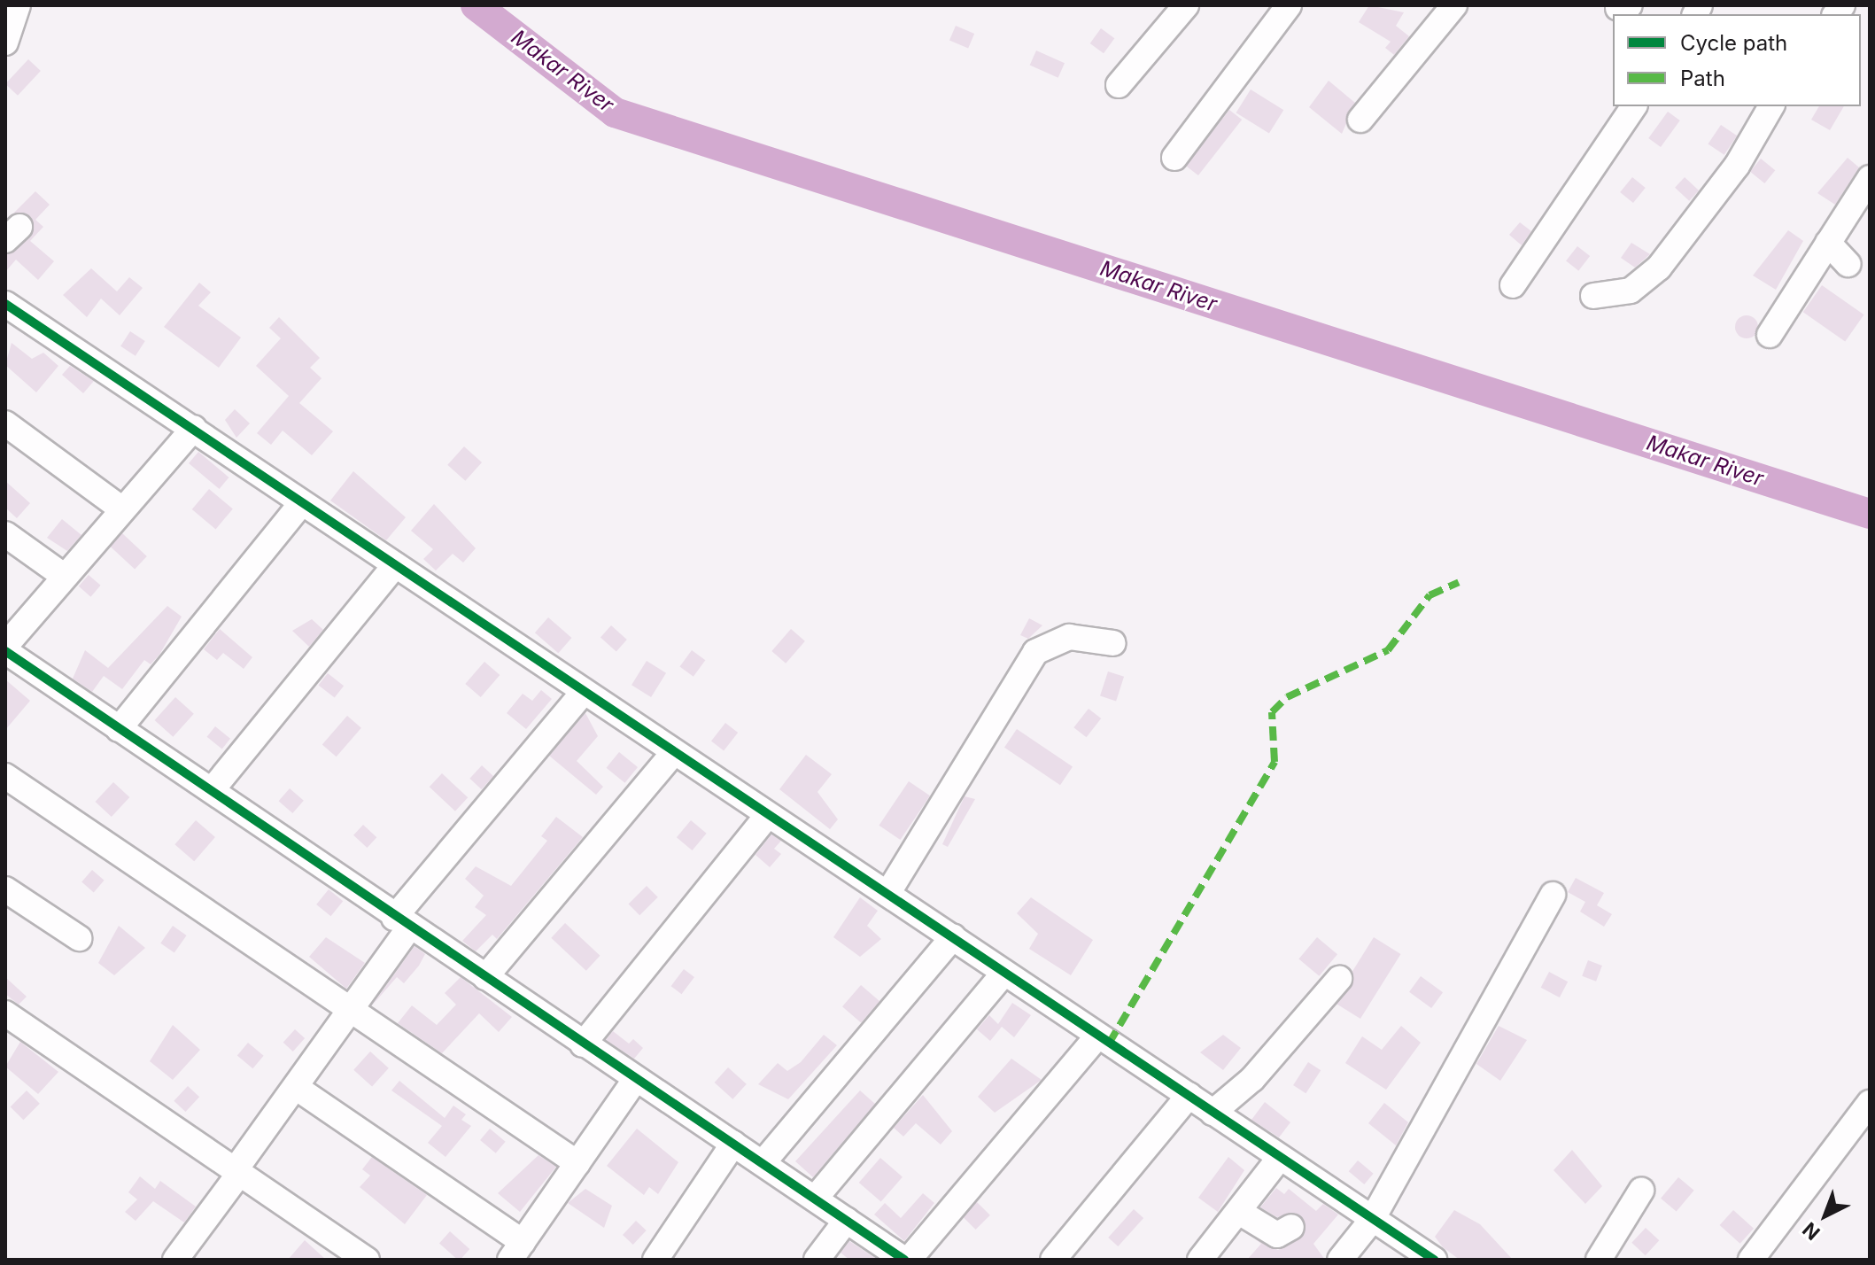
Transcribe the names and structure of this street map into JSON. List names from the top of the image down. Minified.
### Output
{"water":["Makar River"],"legend":["Cycle path","Path"],"north":"bottom left"}
